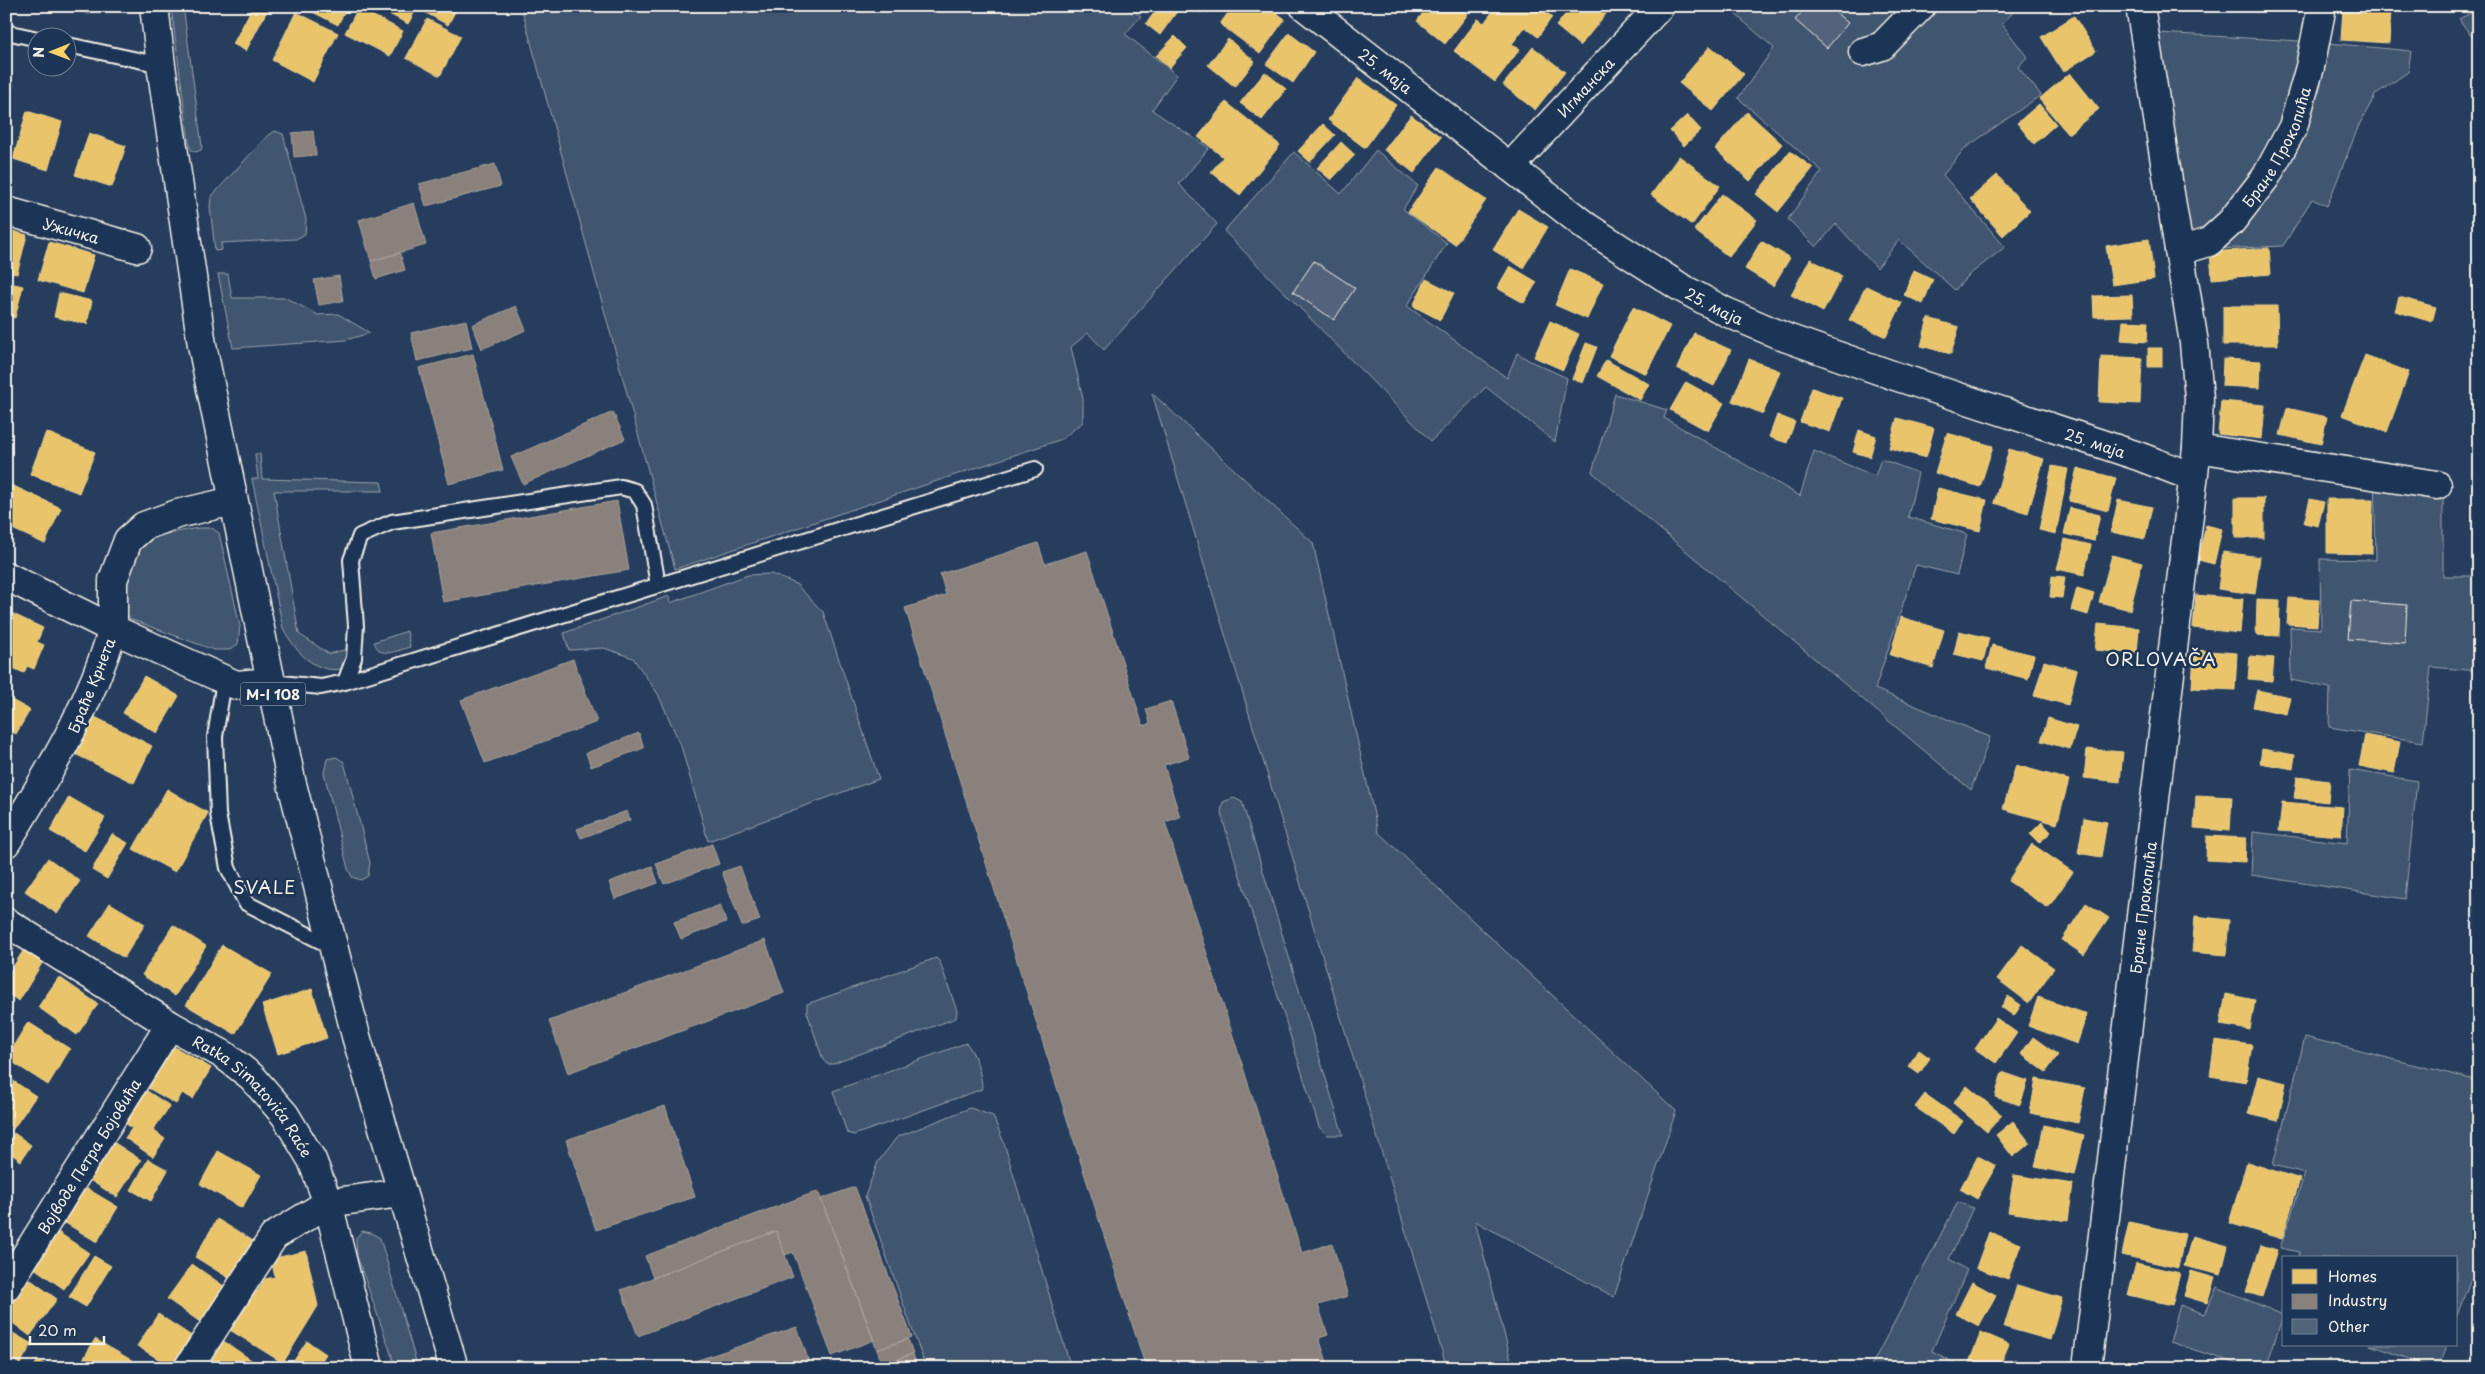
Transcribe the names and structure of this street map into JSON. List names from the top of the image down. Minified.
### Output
{"streets":{"street":["25. маја","Игманска","Бране Прокопића","Ужичка","Браће Крнета","M-I 108","Ratka Simatovića Raće","Војводе Петра Бојовића"]},"crossings":[["25. маја","Игманска"],["25. маја","Бране Прокопића"],["Ratka Simatovića Raće","Војводе Петра Бојовића"]],"districts":["ORLOVAČA","SVALE"],"legend":["Homes","Industry","Other"],"scale_bar":"20 m","north":"left"}
